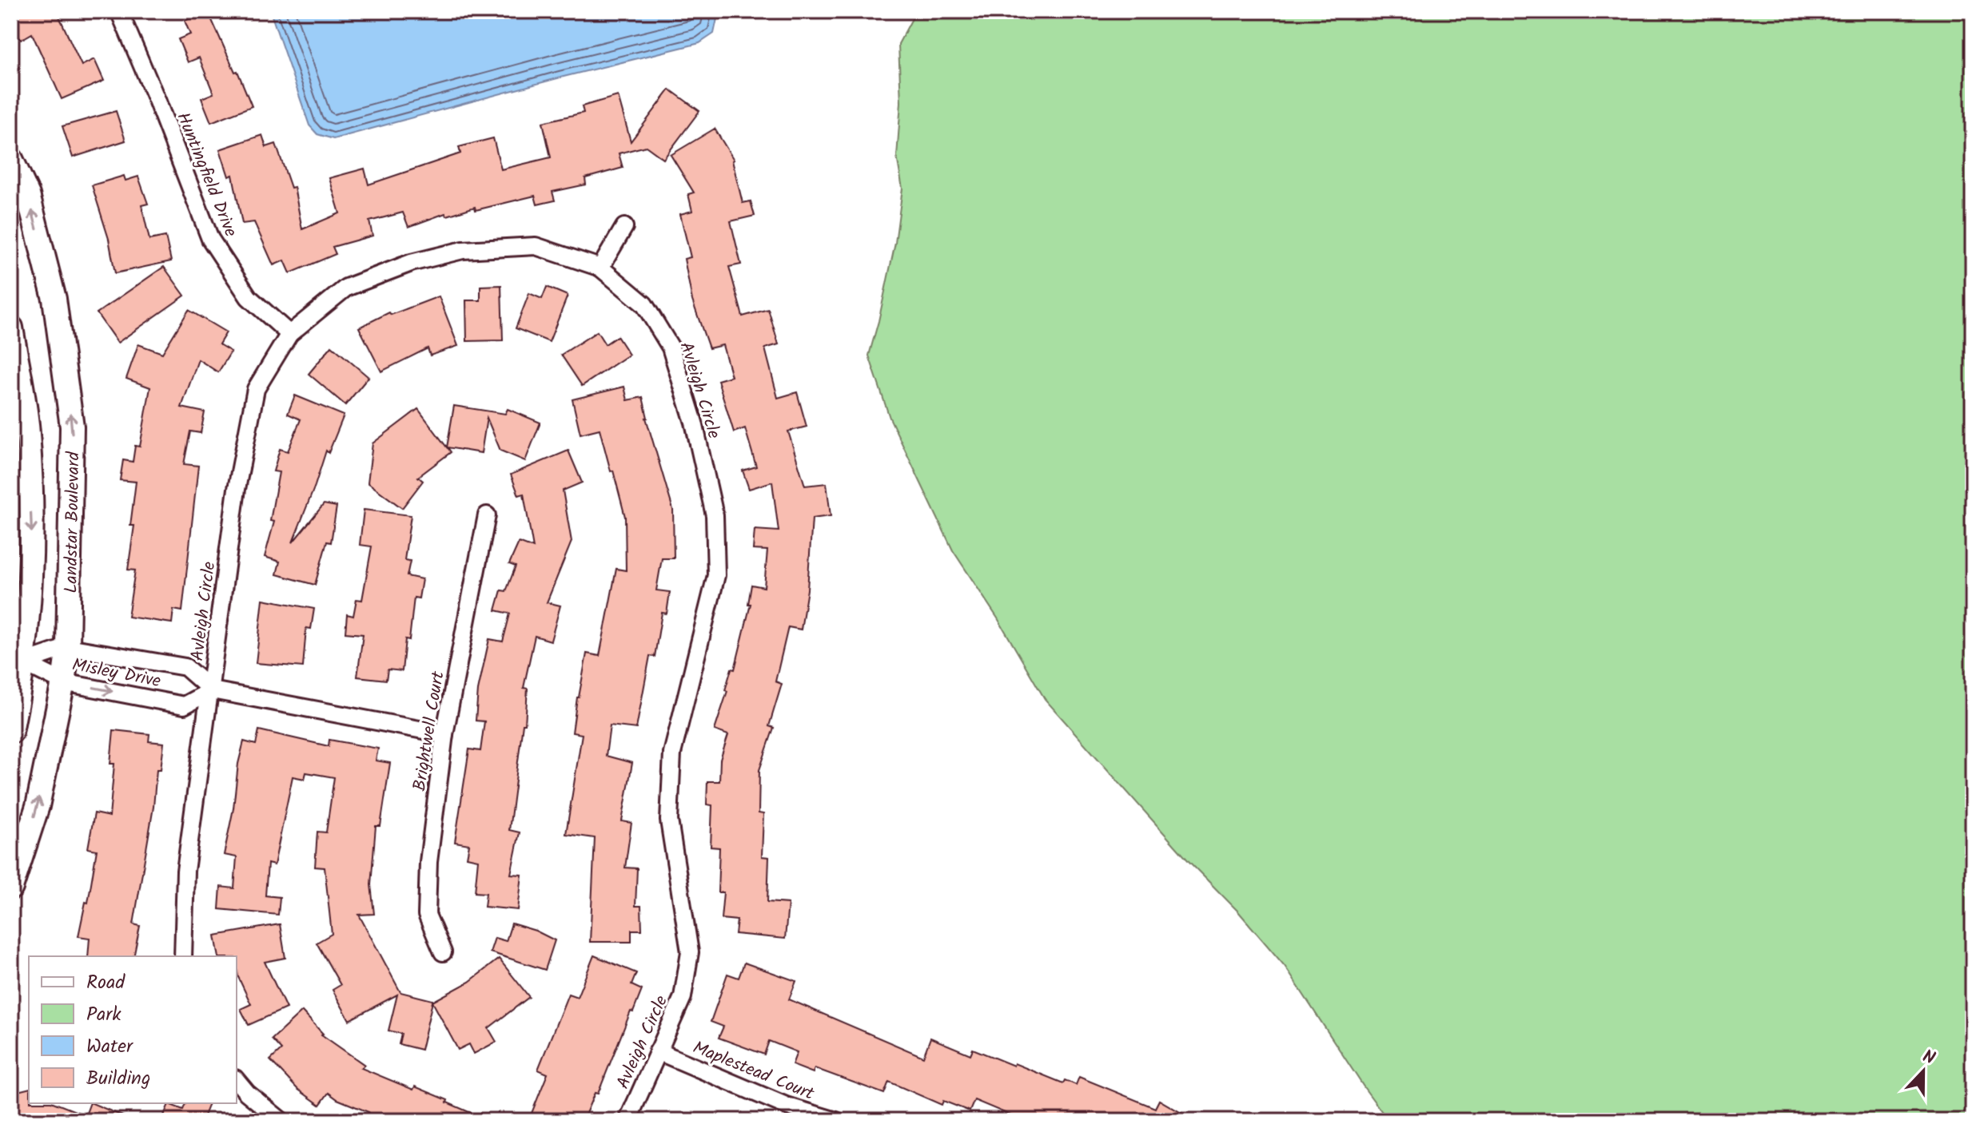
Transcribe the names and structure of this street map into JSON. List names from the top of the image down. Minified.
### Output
{"streets":{"main road":["Landstar Boulevard"],"street":["Huntingfield Drive","Avleigh Circle","Misley Drive","Brightwell Court","Maplestead Court"]},"crossings":[["Huntingfield Drive","Avleigh Circle"],["Avleigh Circle","Misley Drive"],["Avleigh Circle","Maplestead Court"],["Landstar Boulevard","Misley Drive"]],"legend":["Road","Park","Water","Building"],"north":"top"}
